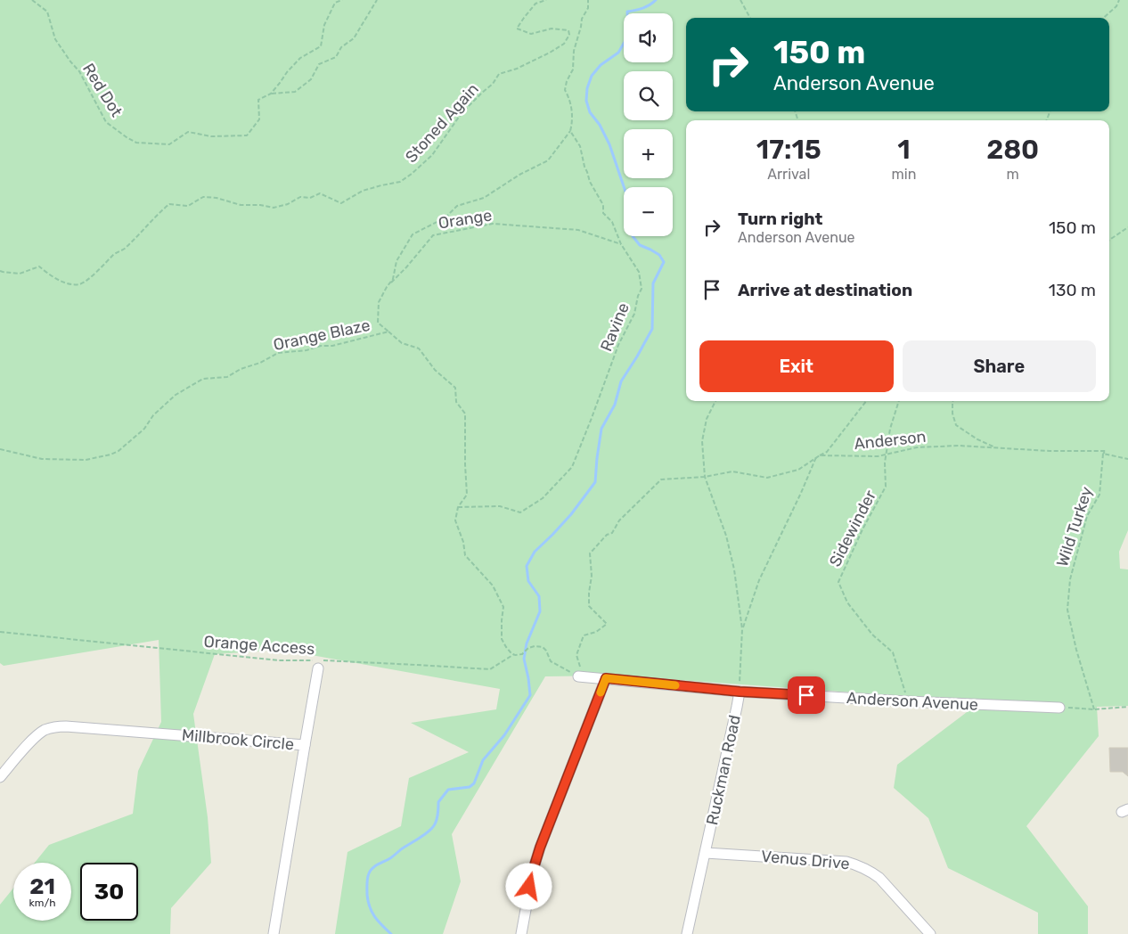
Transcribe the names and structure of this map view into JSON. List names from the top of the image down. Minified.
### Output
{"streets":{"street":["Anderson Avenue","Millbrook Circle","Ruckman Road","Venus Drive"],"path":["Red Dot","Stoned Again","Orange","Ravine","Orange Blaze","Anderson","Wild Turkey","Sidewinder","Orange Access"]},"crossings":[["Orange","Ravine"],["Orange","Orange Blaze"],["Ravine","Orange Blaze"],["Orange Blaze","Orange Access"],["Anderson","Wild Turkey"],["Anderson","Sidewinder"],["Anderson","Anderson Avenue"],["Sidewinder","Anderson Avenue"],["Anderson Avenue","Ruckman Road"],["Ruckman Road","Venus Drive"]],"page":{"map_buttons":["+","−"],"turn":["150 m","Anderson Avenue"],"eta":["17:15","Arrival","1","min","280","m"],"list":[{"name":"Turn right","note":"Anderson Avenue","value":"150 m"},{"name":"Arrive at destination","value":"130 m"}],"buttons":["Exit","Share"],"speed":"21 km/h","limit":"30"}}
